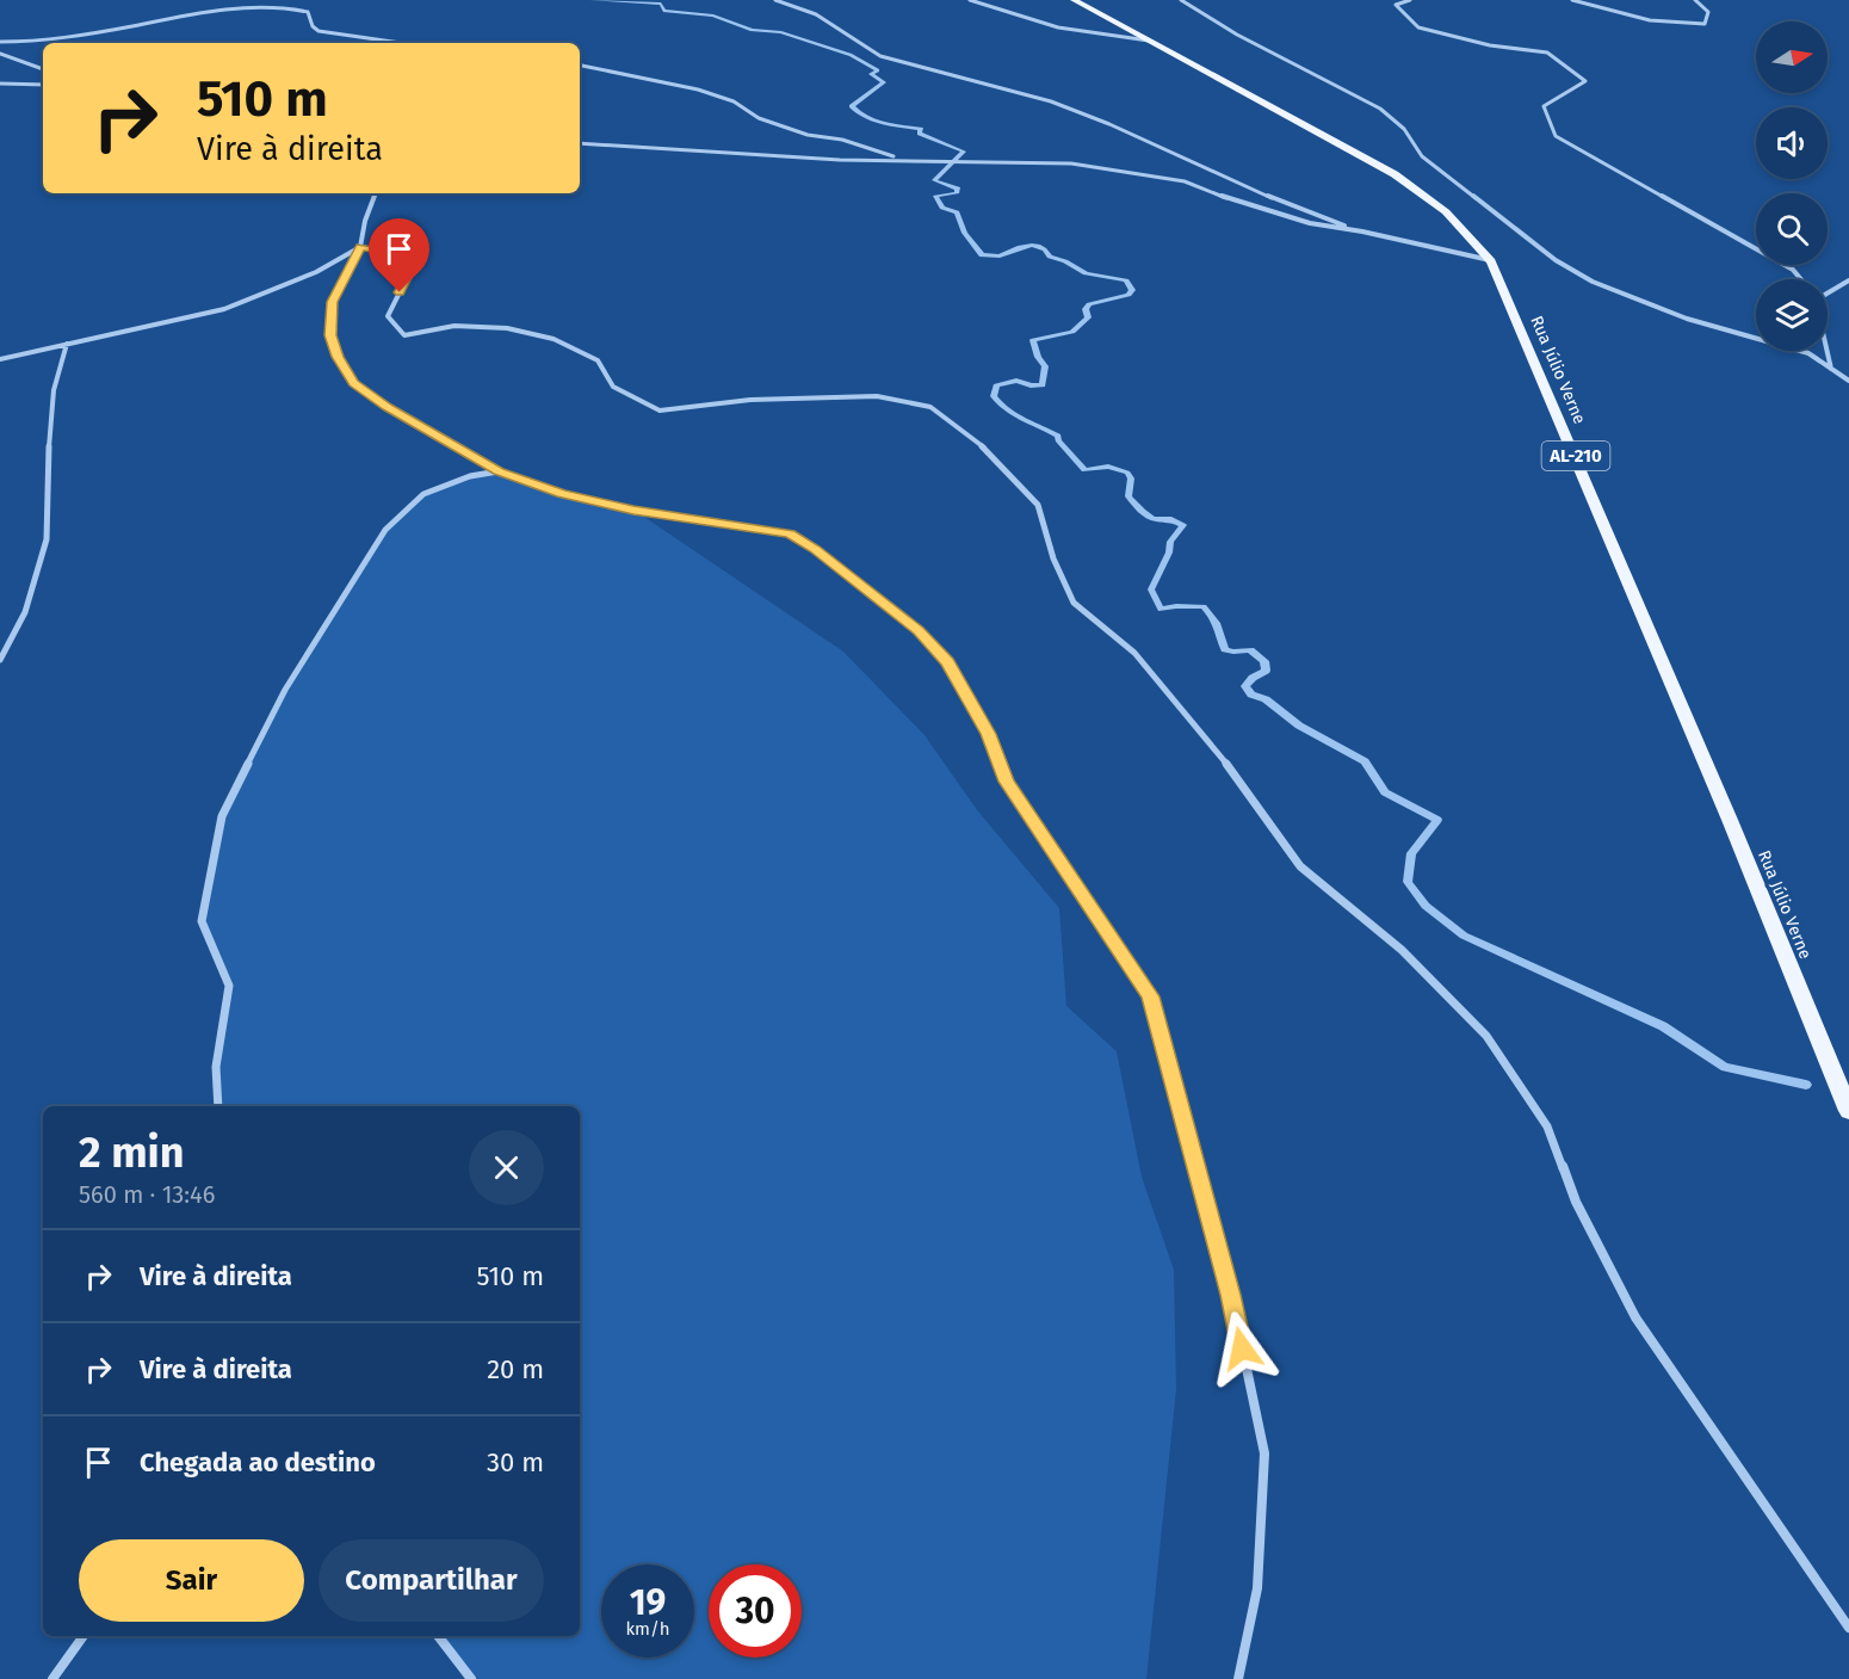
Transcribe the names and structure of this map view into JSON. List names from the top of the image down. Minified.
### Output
{"streets":{"main road":["Rua Júlio Verne","AL-210"]},"north":"right","page":{"turn":["510 m","Vire à direita"],"heading":["2 min","560 m · 13:46"],"list":[{"name":"Vire à direita","value":"510 m"},{"name":"Vire à direita","value":"20 m"},{"name":"Chegada ao destino","value":"30 m"}],"buttons":["Sair","Compartilhar"],"speed":"19 km/h","limit":"30"}}
